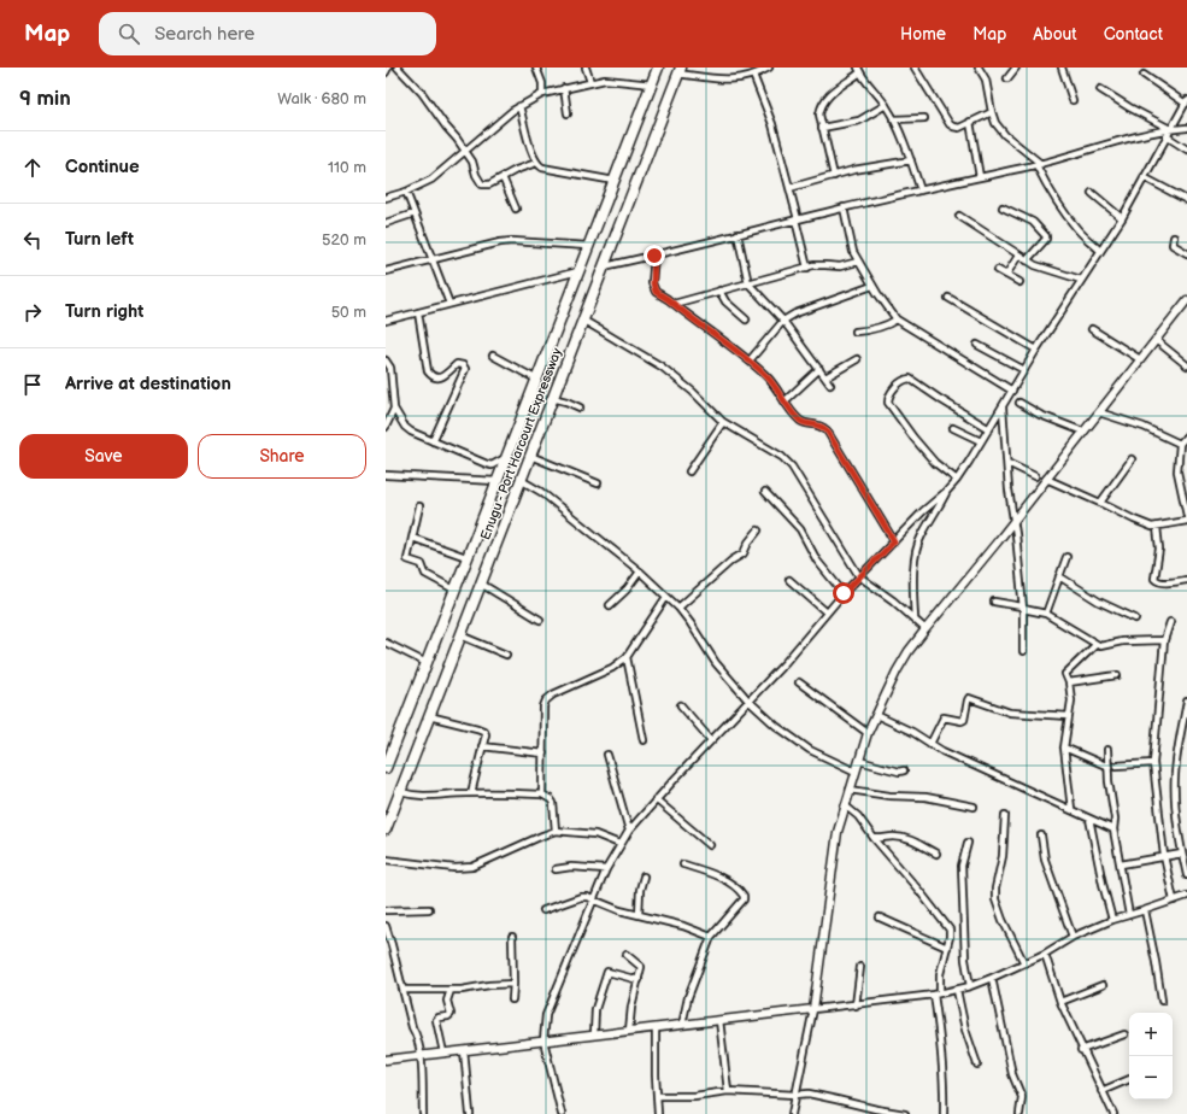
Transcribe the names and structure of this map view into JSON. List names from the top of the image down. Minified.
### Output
{"streets":{"highway":["Enugu - Port Harcourt Expressway"]},"page":{"header":"Map","search":"Search here","nav":["Home","Map","About","Contact"],"heading":["9 min","Walk · 680 m"],"list":[["Continue","110 m"],["Turn left","520 m"],["Turn right","50 m"],"Arrive at destination"],"buttons":["Save","Share"],"map_buttons":["+","−"]}}
